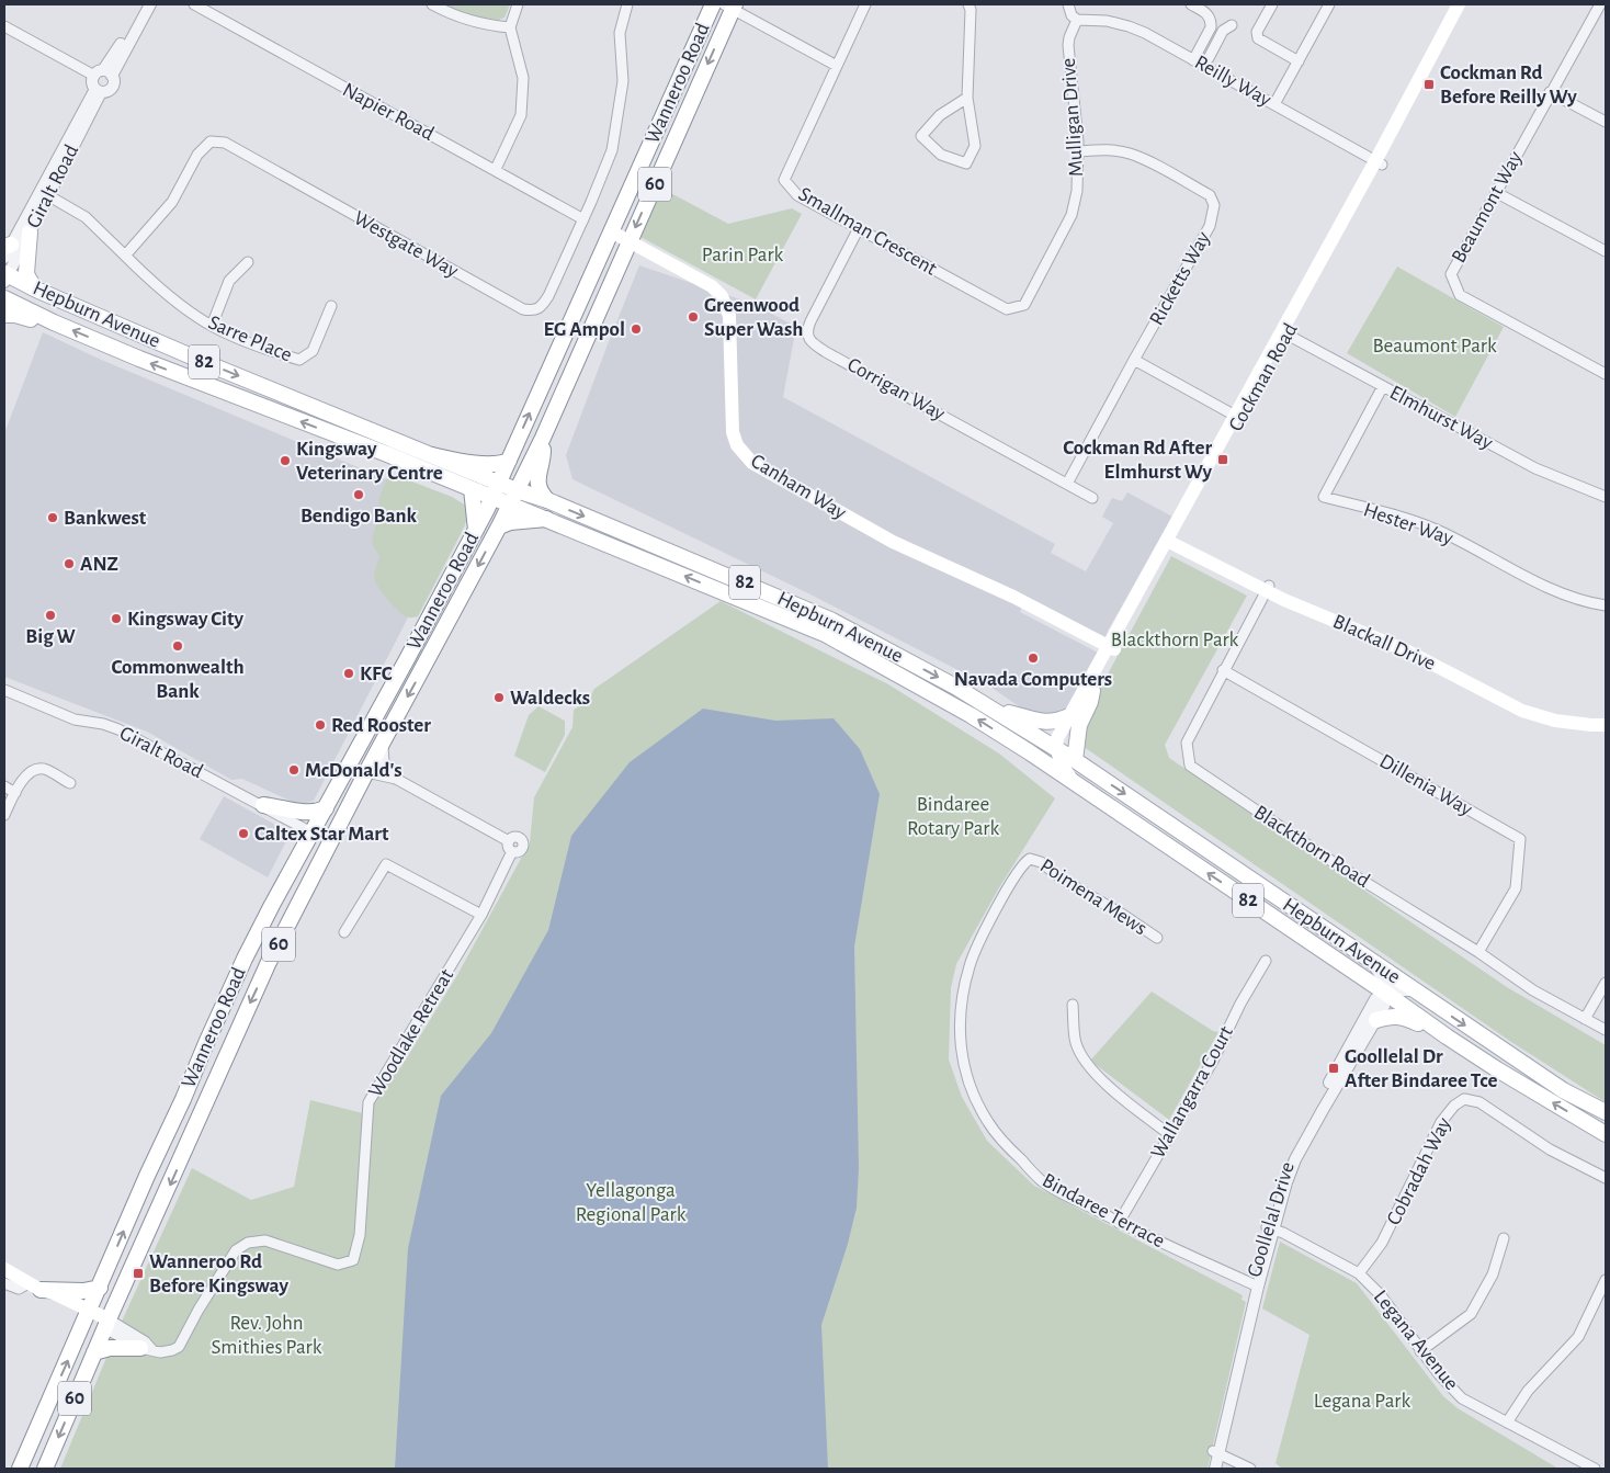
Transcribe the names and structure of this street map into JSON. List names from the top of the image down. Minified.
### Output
{"streets":{"main road":["Wanneroo Road","60","Hepburn Avenue","82","Cockman Road","Canham Way","Blackall Drive"],"street":["Reilly Way","Napier Road","Mulligan Drive","Giralt Road","Beaumont Way","Smallman Crescent","Westgate Way","Ricketts Way","Sarre Place","Corrigan Way","Elmhurst Way","Hester Way","Dillenia Way","Blackthorn Road","Poimena Mews","Woodlake Retreat","Wallangarra Court","Cobradah Way","Bindaree Terrace","Goollelal Drive","Legana Avenue"]},"crossings":[["Reilly Way","Mulligan Drive"],["Reilly Way","Cockman Road"],["Wanneroo Road","Giralt Road"],["Wanneroo Road","Hepburn Avenue"],["Wanneroo Road","Canham Way"],["Napier Road","Westgate Way"],["Mulligan Drive","Smallman Crescent"],["Mulligan Drive","Ricketts Way"],["Giralt Road","Hepburn Avenue"],["Smallman Crescent","Corrigan Way"],["Westgate Way","Sarre Place"],["Ricketts Way","Corrigan Way"],["Hepburn Avenue","Cockman Road"],["Hepburn Avenue","Goollelal Drive"],["Cockman Road","Elmhurst Way"],["Cockman Road","Canham Way"],["Cockman Road","Blackall Drive"],["Elmhurst Way","Hester Way"],["Blackall Drive","Blackthorn Road"],["Dillenia Way","Blackthorn Road"],["Poimena Mews","Bindaree Terrace"],["Wallangarra Court","Bindaree Terrace"],["Cobradah Way","Legana Avenue"],["Bindaree Terrace","Goollelal Drive"],["Goollelal Drive","Legana Avenue"]],"parks":["Parin Park","Beaumont Park","Blackthorn Park","Bindaree Rotary Park","Yellagonga Regional Park","Rev. John Smithies Park","Legana Park"],"places":{"transit":["Cockman Rd Before Reilly Wy","Cockman Rd After Elmhurst Wy","Goollelal Dr After Bindaree Tce","Wanneroo Rd Before Kingsway"],"other":["Greenwood Super Wash","EG Ampol","Kingsway Veterinary Centre","Bendigo Bank","Bankwest","ANZ","Big W","Kingsway City","Commonwealth Bank","Navada Computers","KFC","Waldecks","Red Rooster","McDonald's","Caltex Star Mart"]}}
